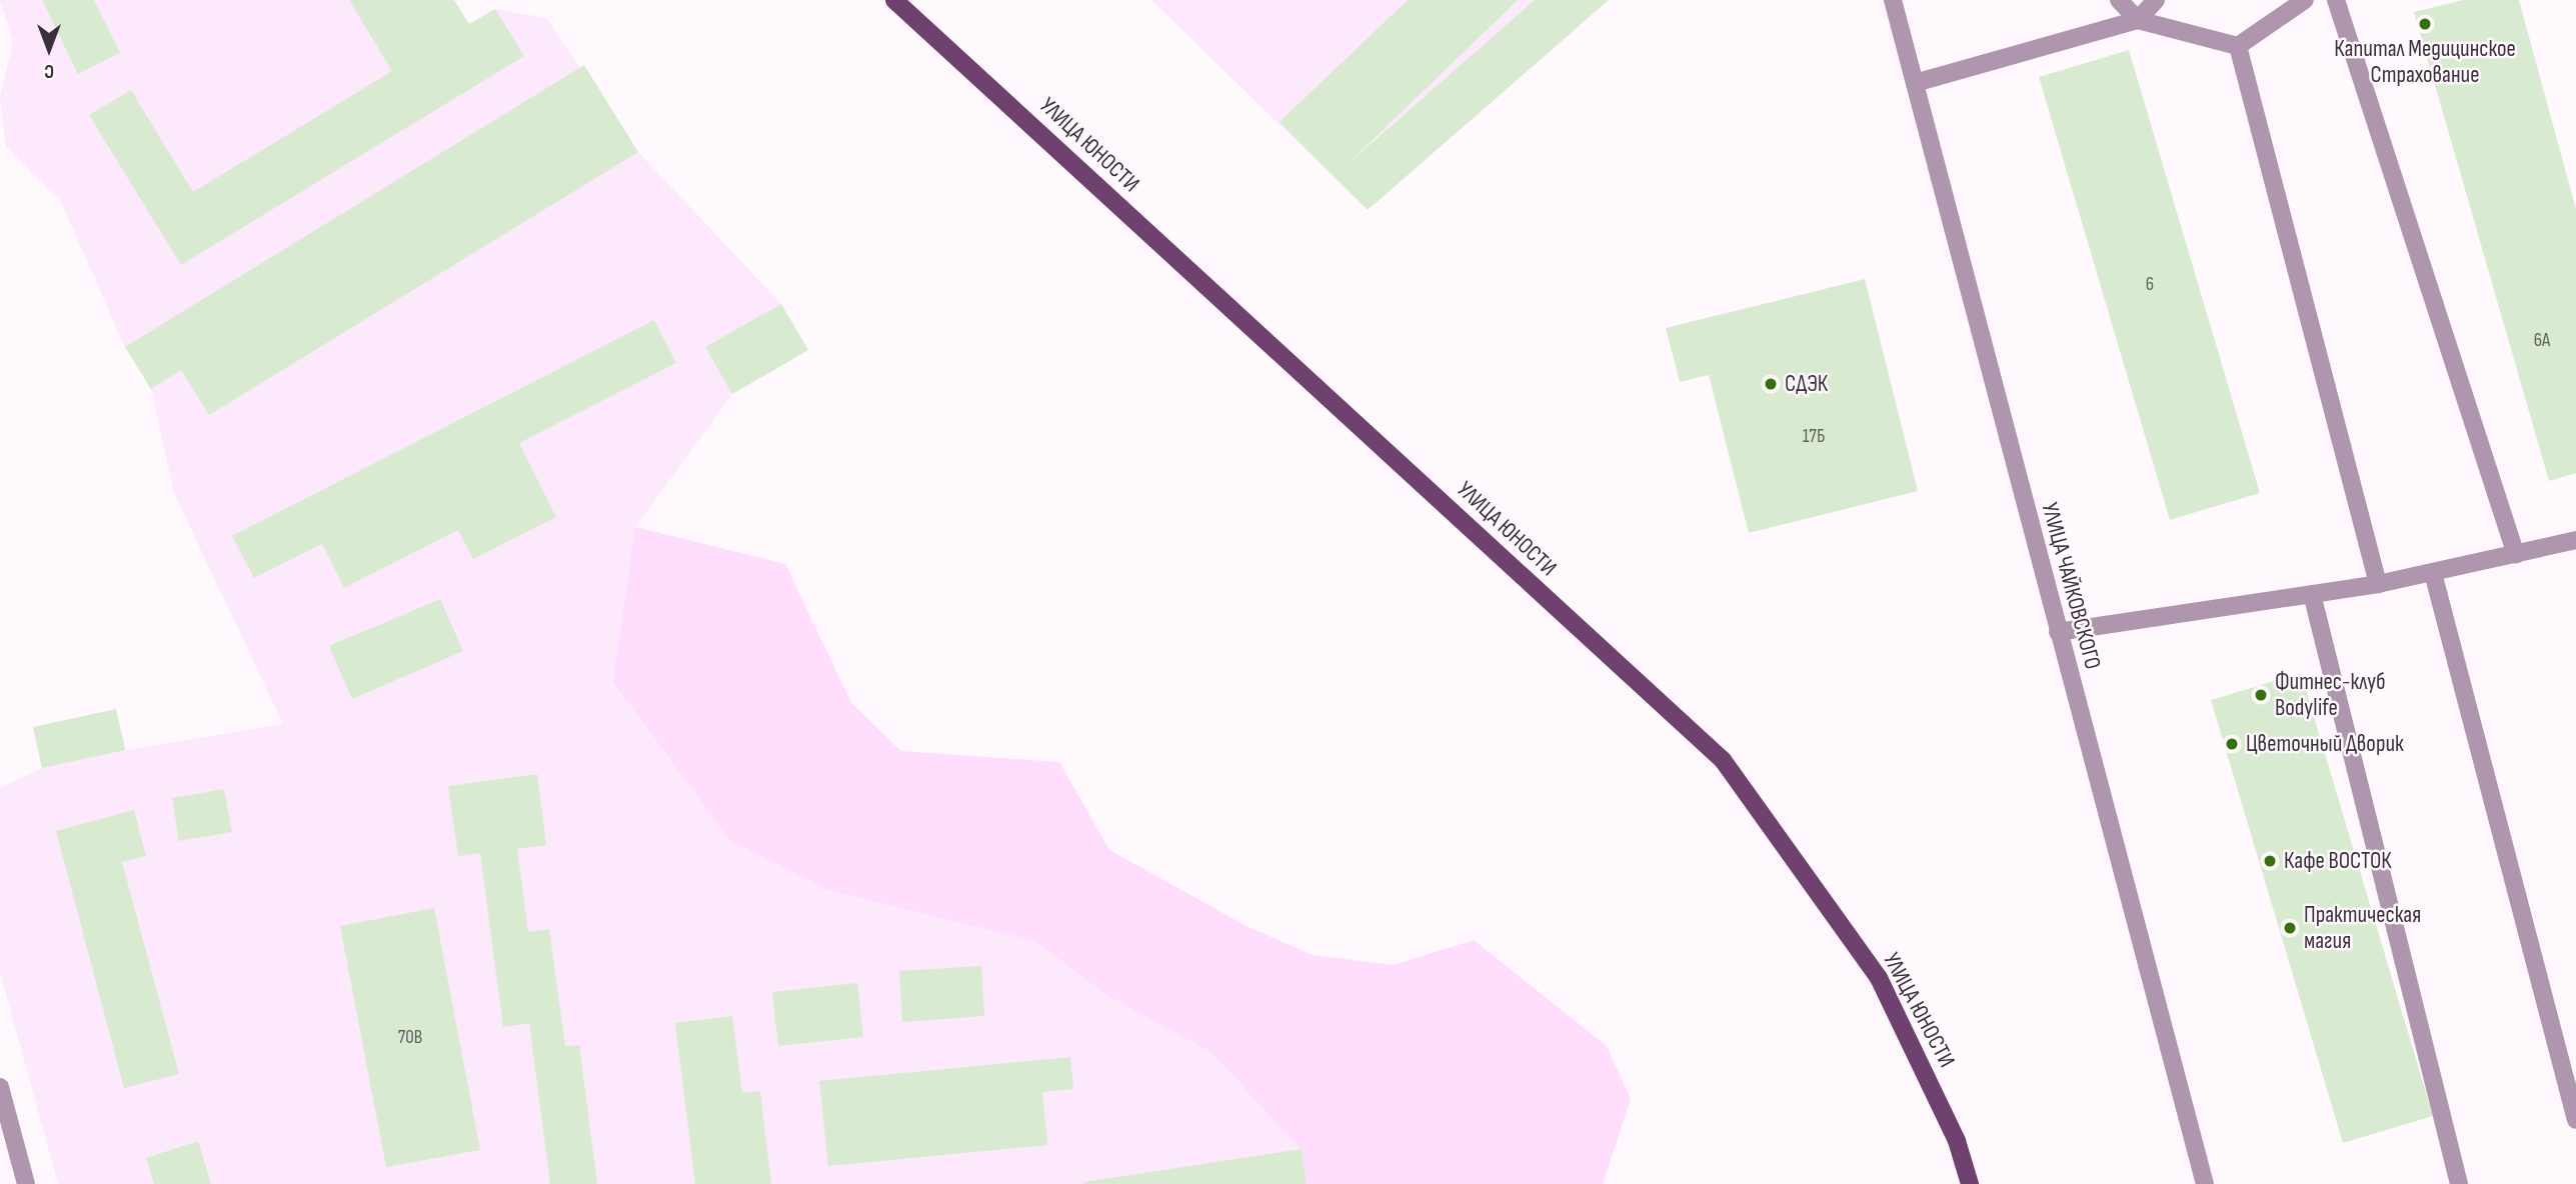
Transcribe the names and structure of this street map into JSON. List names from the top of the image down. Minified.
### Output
{"streets":{"main road":["УЛИЦА ЮНОСТИ"],"street":["УЛИЦА ЧАЙКОВСКОГО"]},"places":["Капитал Медицинское Страхование","СДЭК","Фитнес-клуб Bodylife","Цветочный Дворик","Кафе ВОСТОК","Практическая магия"],"house_numbers":["6","6А","17Б","70В"],"north":"bottom"}
